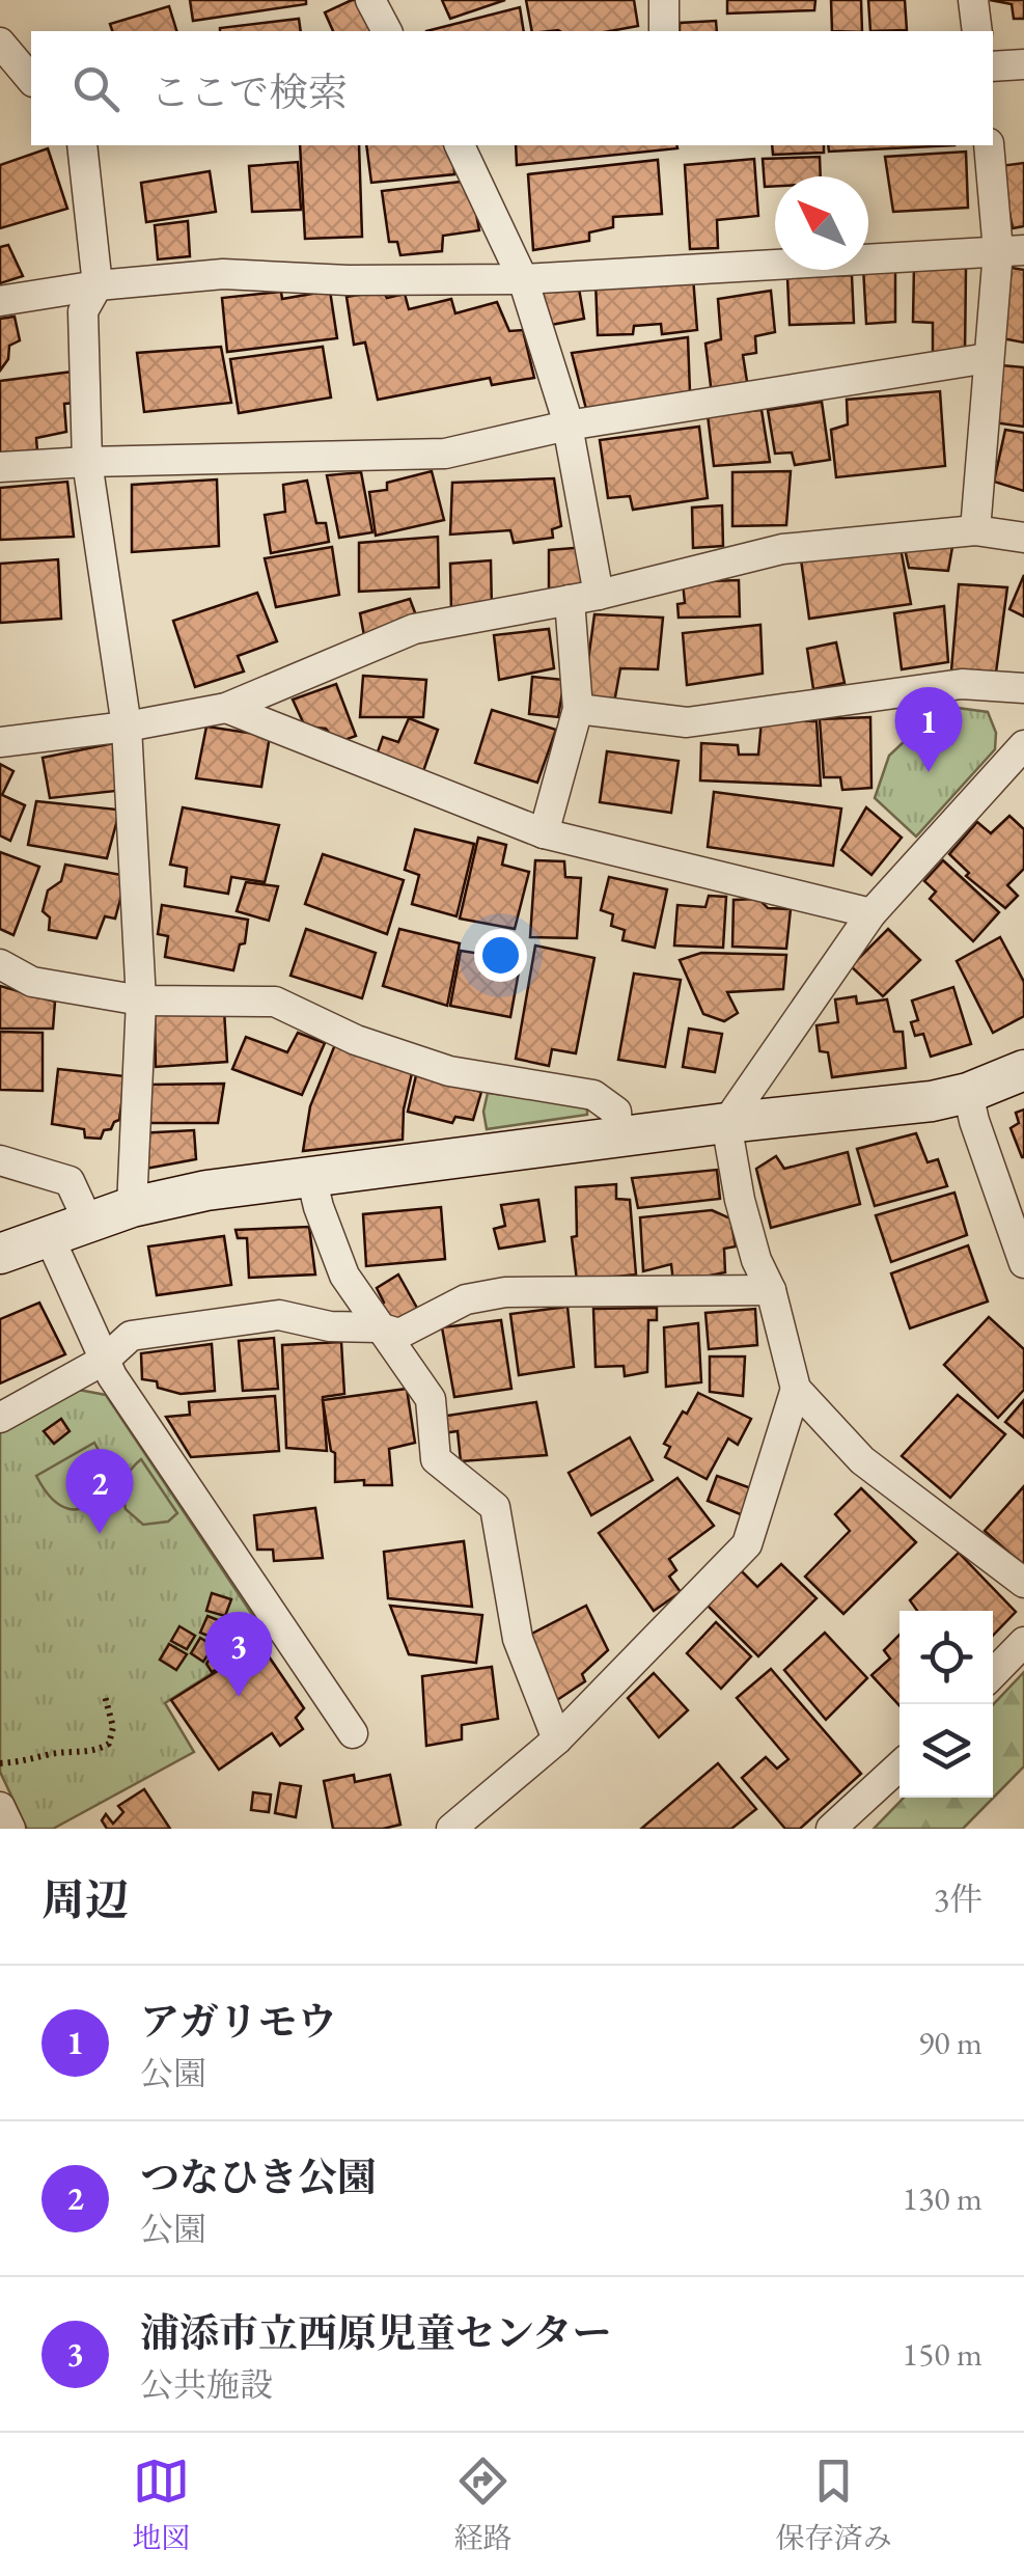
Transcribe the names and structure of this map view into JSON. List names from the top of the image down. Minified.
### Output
{"north":"top left","page":{"search":"ここで検索","pins":["1","2","3"],"heading":["周辺","3件"],"list":[{"mark":"1","name":"アガリモウ","note":"公園","value":"90 m"},{"mark":"2","name":"つなひき公園","note":"公園","value":"130 m"},{"mark":"3","name":"浦添市立西原児童センター","note":"公共施設","value":"150 m"}],"nav":["地図","経路","保存済み"]}}
